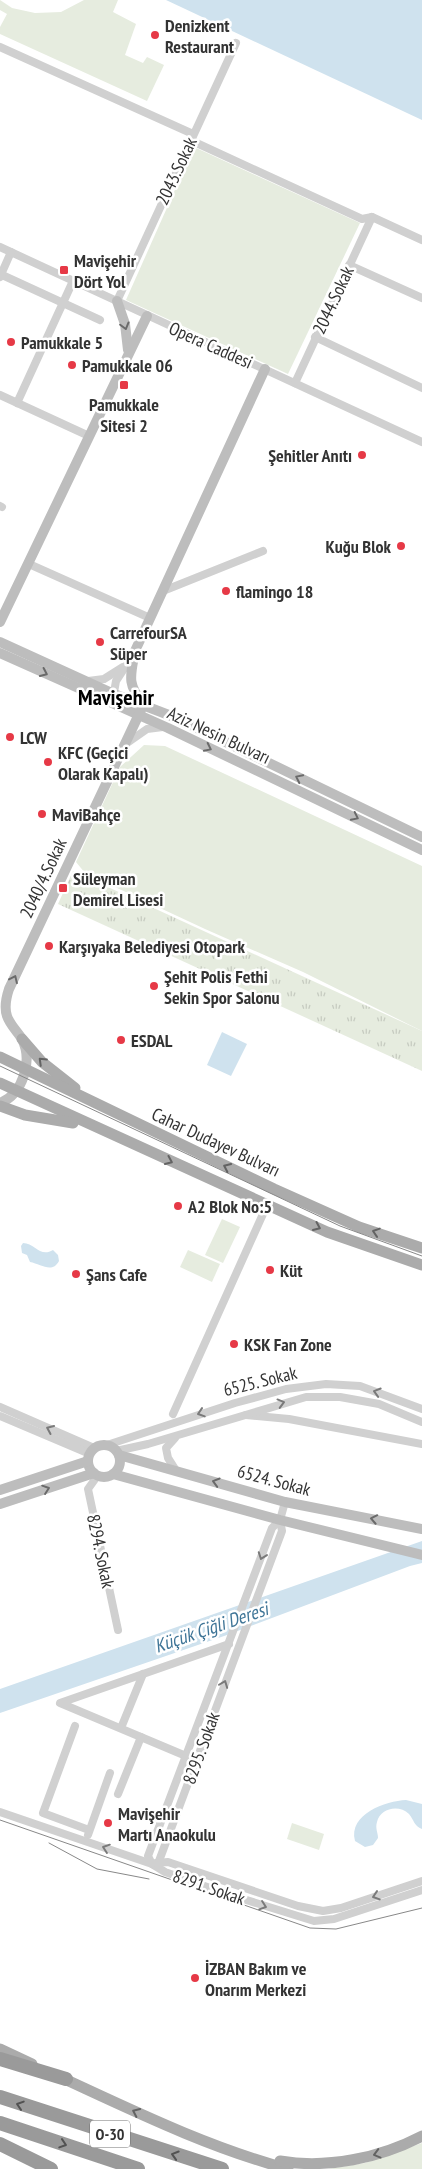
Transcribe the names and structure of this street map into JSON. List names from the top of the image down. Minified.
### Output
{"streets":{"highway":["O-30"],"main road":["Cahar Dudayev Bulvarı"],"street":["2043.Sokak","2044.Sokak","Opera Caddesi","Aziz Nesin Bulvarı","2040/4.Sokak","6525. Sokak","6524. Sokak","8294. Sokak","8295. Sokak","8291. Sokak"]},"crossings":[["2043.Sokak","Opera Caddesi"],["2044.Sokak","Opera Caddesi"],["Aziz Nesin Bulvarı","2040/4.Sokak"],["6525. Sokak","6524. Sokak"],["6525. Sokak","8294. Sokak"],["6524. Sokak","8294. Sokak"],["6524. Sokak","8295. Sokak"],["8295. Sokak","8291. Sokak"]],"one_way":["2040/4.Sokak"],"districts":["Mavişehir"],"water":["Küçük Çiğli Deresi"],"places":{"other":["Denizkent Restaurant","Pamukkale 5","Pamukkale 06","Şehitler Anıtı","Kuğu Blok","flamingo 18","CarrefourSA Süper","LCW","KFC (Geçici Olarak Kapalı)","MaviBahçe","Karşıyaka Belediyesi Otopark","Şehit Polis Fethi Sekin Spor Salonu","ESDAL","A2 Blok No:5","Küt","Şans Cafe","KSK Fan Zone","Mavişehir Martı Anaokulu","İZBAN Bakım ve Onarım Merkezi"],"transit":["Mavişehir Dört Yol","Pamukkale Sitesi 2","Süleyman Demirel Lisesi"]}}
